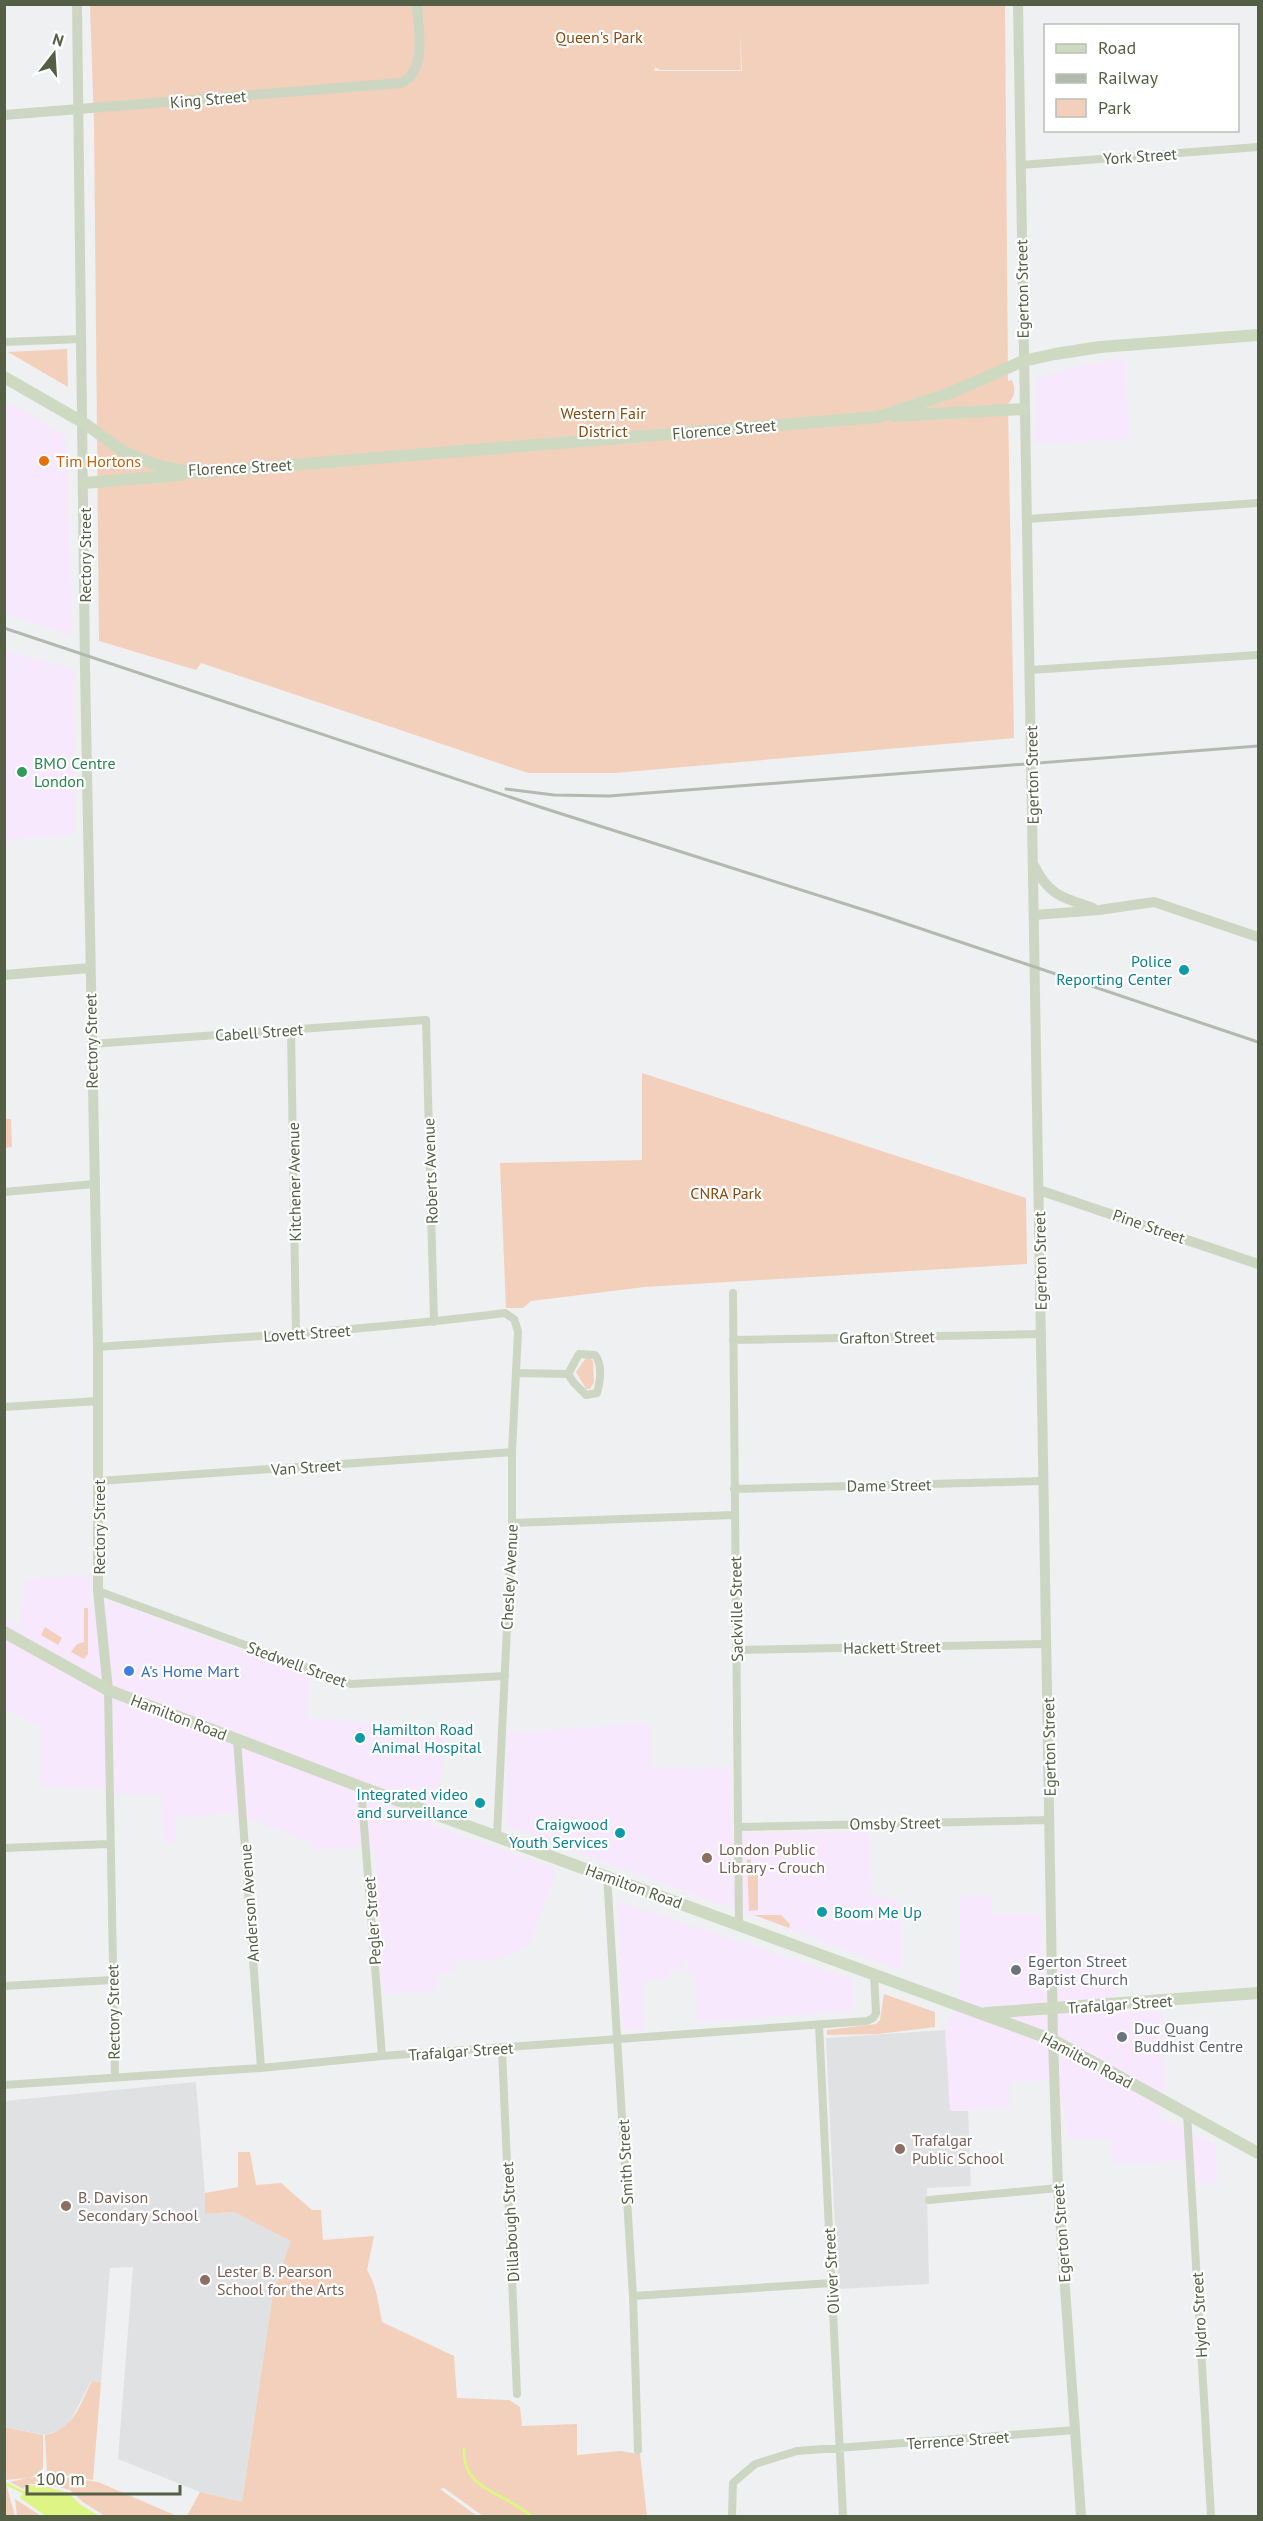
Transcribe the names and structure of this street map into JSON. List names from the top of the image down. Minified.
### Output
{"streets":{"main road":["Florence Street","Hamilton Road","Trafalgar Street"],"street":["King Street","York Street","Egerton Street","Rectory Street","Cabell Street","Roberts Avenue","Kitchener Avenue","Pine Street","Lovett Street","Grafton Street","Van Street","Dame Street","Chesley Avenue","Sackville Street","Hackett Street","Stedwell Street","Omsby Street","Anderson Avenue","Pegler Street","Smith Street","Dillabough Street","Oliver Street","Hydro Street","Terrence Street"]},"crossings":[["King Street","Rectory Street"],["York Street","Egerton Street"],["Egerton Street","Florence Street"],["Egerton Street","Pine Street"],["Egerton Street","Grafton Street"],["Egerton Street","Dame Street"],["Egerton Street","Hackett Street"],["Egerton Street","Hamilton Road"],["Egerton Street","Omsby Street"],["Egerton Street","Trafalgar Street"],["Egerton Street","Terrence Street"],["Florence Street","Rectory Street"],["Rectory Street","Cabell Street"],["Rectory Street","Lovett Street"],["Rectory Street","Van Street"],["Rectory Street","Stedwell Street"],["Rectory Street","Hamilton Road"],["Rectory Street","Trafalgar Street"],["Cabell Street","Roberts Avenue"],["Cabell Street","Kitchener Avenue"],["Roberts Avenue","Lovett Street"],["Kitchener Avenue","Lovett Street"],["Lovett Street","Chesley Avenue"],["Grafton Street","Sackville Street"],["Van Street","Chesley Avenue"],["Dame Street","Sackville Street"],["Chesley Avenue","Stedwell Street"],["Chesley Avenue","Hamilton Road"],["Sackville Street","Hackett Street"],["Sackville Street","Hamilton Road"],["Sackville Street","Omsby Street"],["Hamilton Road","Anderson Avenue"],["Hamilton Road","Pegler Street"],["Hamilton Road","Trafalgar Street"],["Hamilton Road","Smith Street"],["Hamilton Road","Hydro Street"],["Anderson Avenue","Trafalgar Street"],["Pegler Street","Trafalgar Street"],["Trafalgar Street","Smith Street"],["Trafalgar Street","Dillabough Street"],["Trafalgar Street","Oliver Street"],["Oliver Street","Terrence Street"]],"parks":["Queen's Park","Western Fair District","CNRA Park"],"places":["Tim Hortons","BMO Centre London","Police Reporting Center","A's Home Mart","Hamilton Road Animal Hospital","Integrated video and surveillance","Craigwood Youth Services","London Public Library - Crouch","Boom Me Up","Egerton Street Baptist Church","Duc Quang Buddhist Centre","Trafalgar Public School","B. Davison Secondary School","Lester B. Pearson School for the Arts"],"legend":["Road","Railway","Park"],"scale_bar":"100 m","north":"top"}
